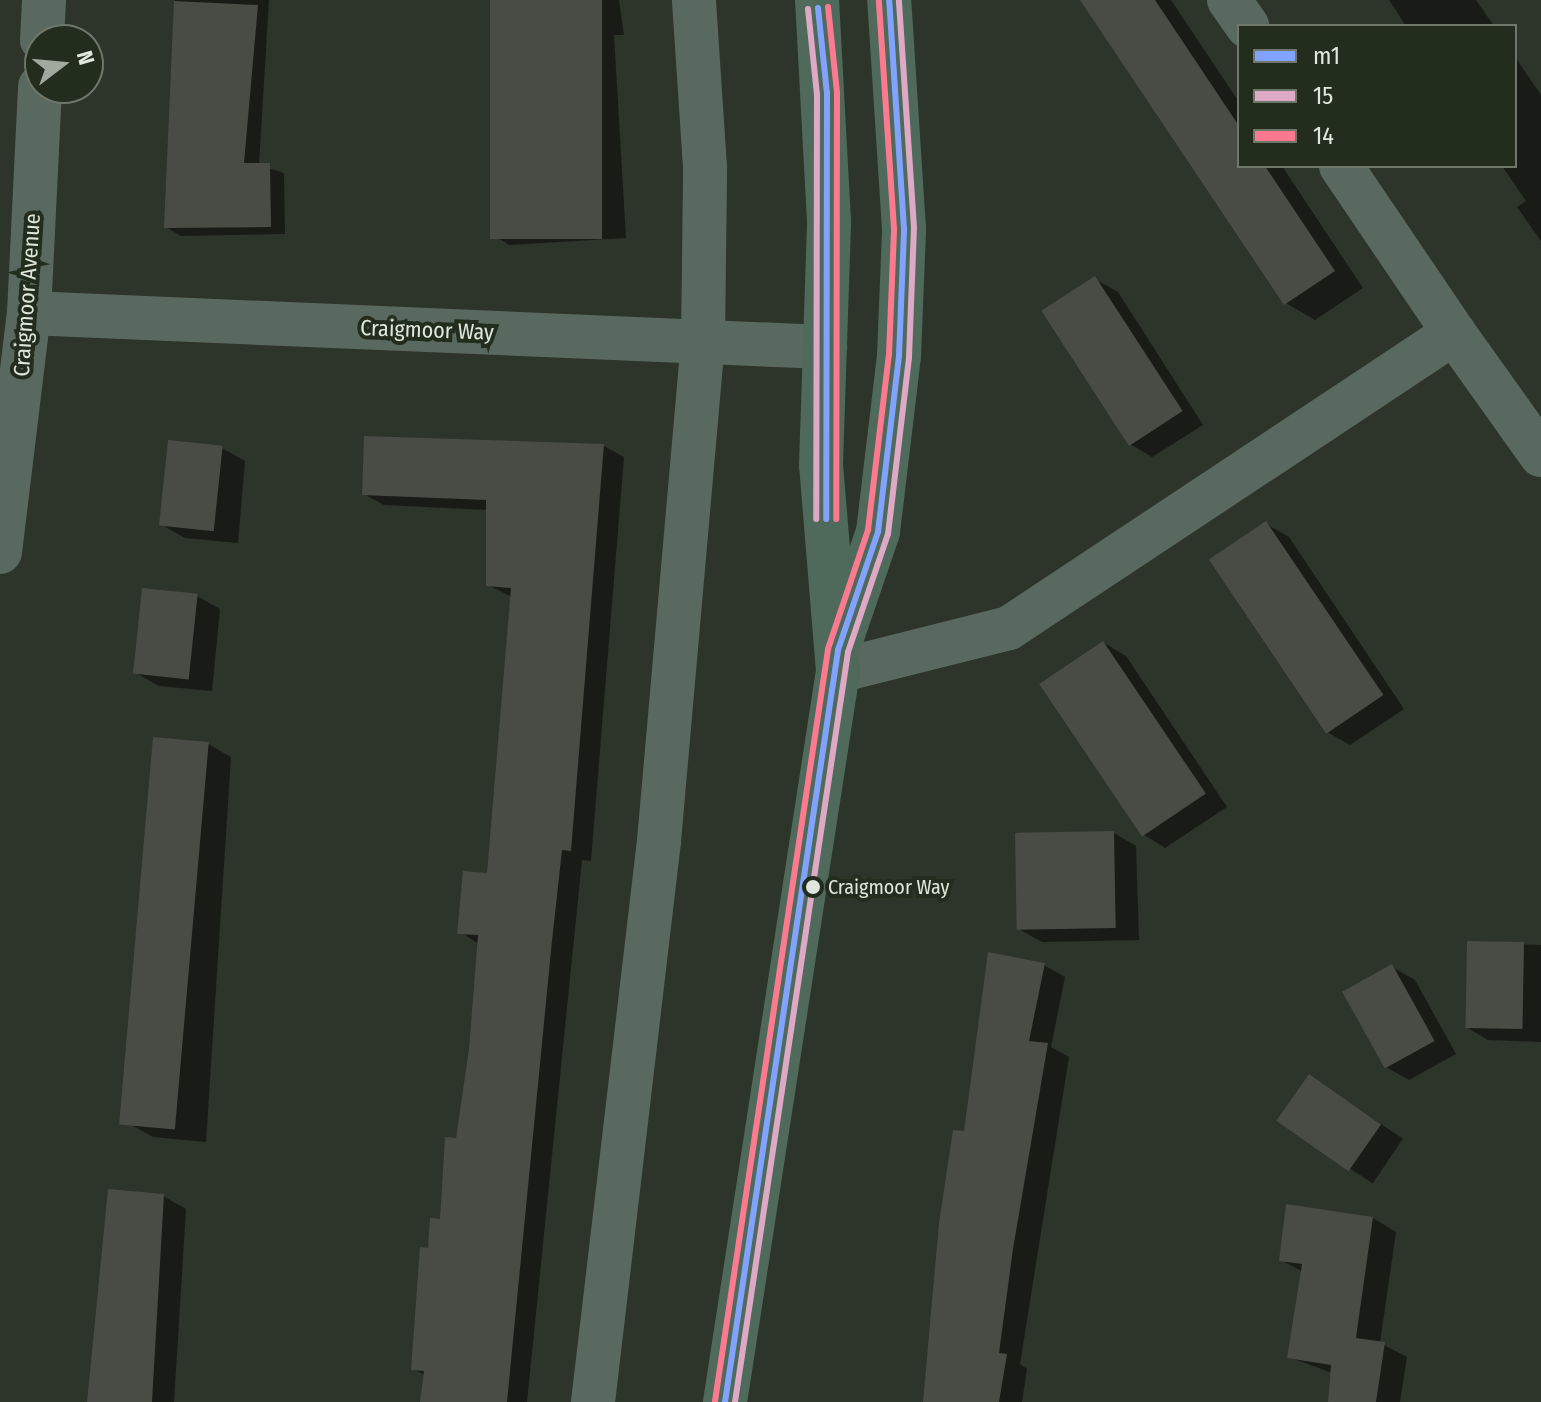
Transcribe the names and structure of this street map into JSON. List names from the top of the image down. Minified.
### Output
{"streets":{"street":["Craigmoor Avenue","Craigmoor Way"]},"crossings":[["Craigmoor Avenue","Craigmoor Way"]],"places":["Craigmoor Way"],"lines":["transit line m1","transit line 15","transit line 14"],"legend":["m1","15","14"],"north":"right"}
